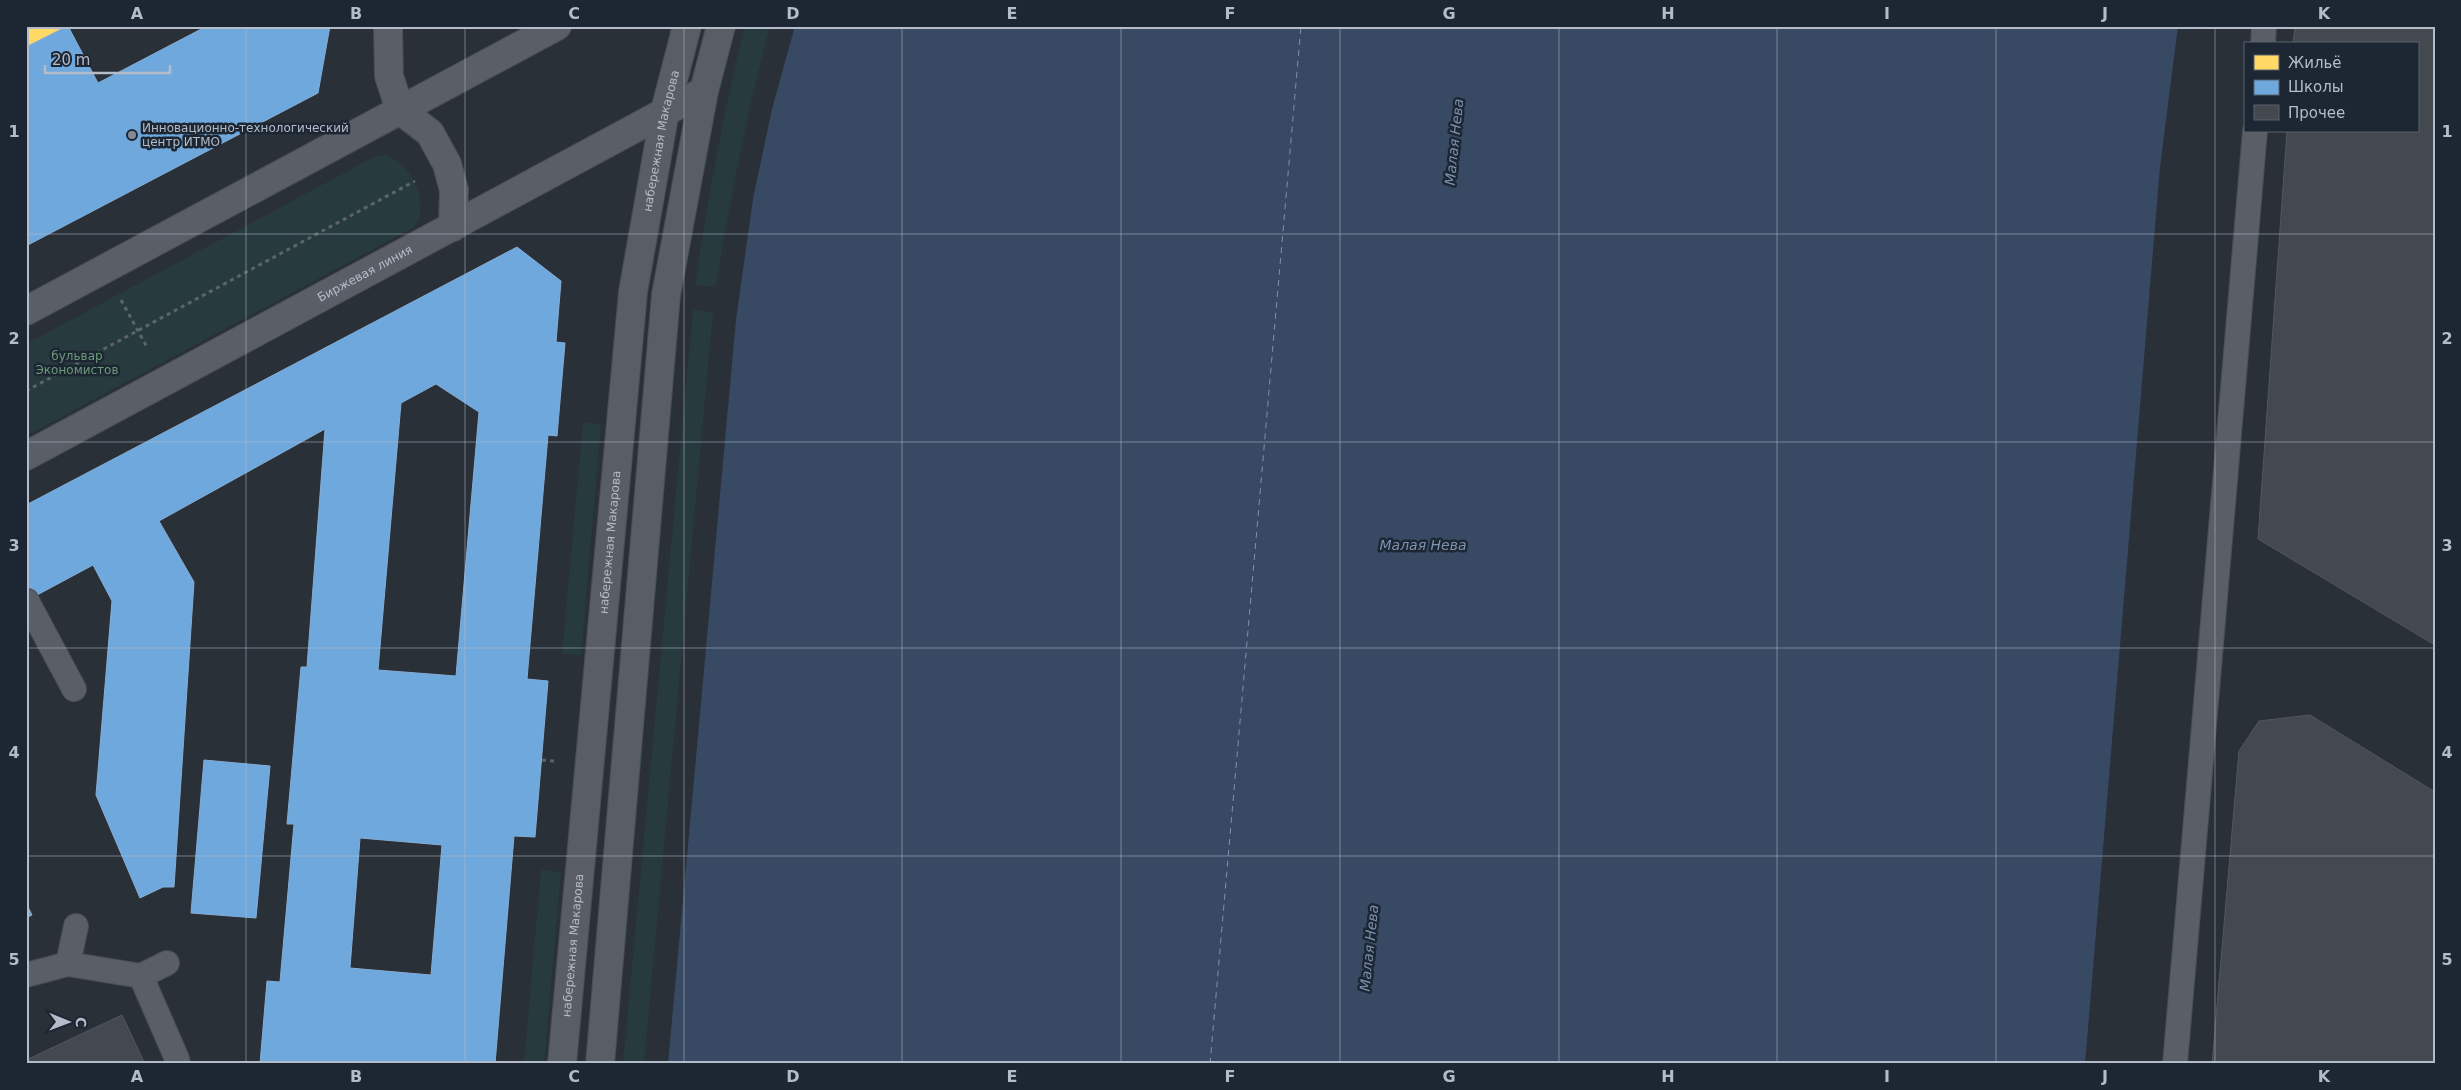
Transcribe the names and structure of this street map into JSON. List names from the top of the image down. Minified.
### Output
{"streets":{"main road":["набережная Макарова"],"street":["Биржевая линия"]},"crossings":[["набережная Макарова","Биржевая линия"]],"water":["Малая Нева"],"parks":["бульвар Экономистов"],"places":["Инновационно-технологический центр ИТМО"],"legend":["Жильё","Школы","Прочее"],"scale_bar":"20 m","north":"right","grid":{"columns":["A","B","C","D","E","F","G","H","I","J","K"],"rows":["1","2","3","4","5"]}}
